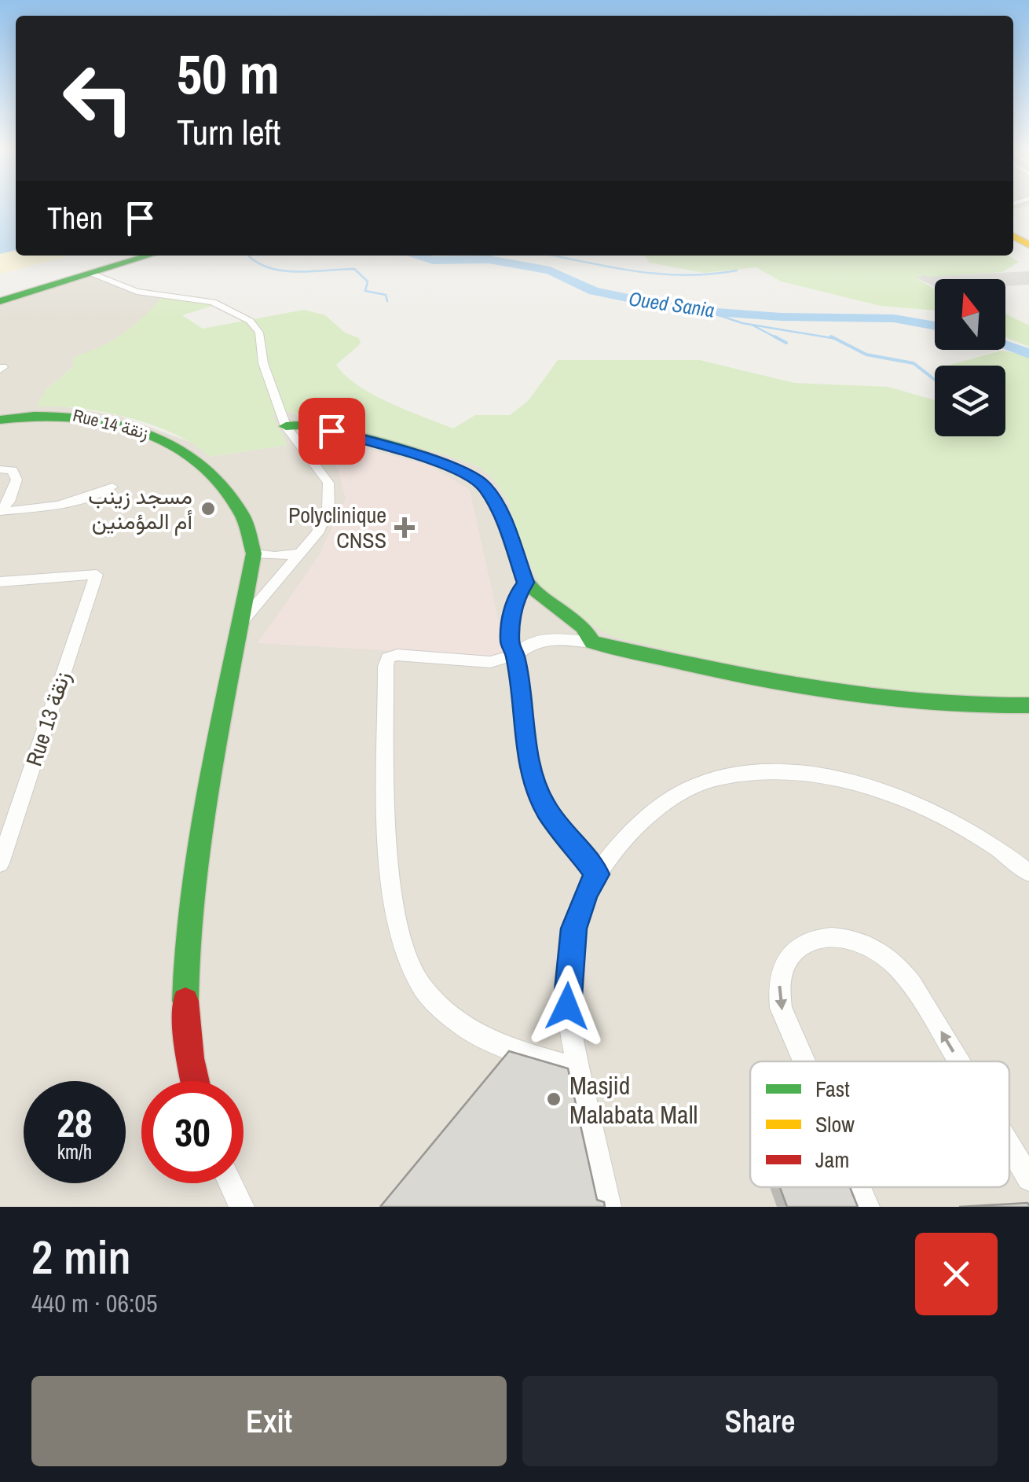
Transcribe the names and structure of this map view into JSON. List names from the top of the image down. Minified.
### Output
{"streets":{"street":["Rue 14 زنقة","Rue 13 زنقة"]},"water":["Oued Sania"],"places":{"other":["مسجد زينب أم المؤمنين","Masjid Malabata Mall"],"health":["Polyclinique CNSS"]},"legend":["Fast","Slow","Jam"],"north":"top","page":{"turn":["50 m","Turn left"],"then":"Then","speed":"28 km/h","limit":"30","heading":["2 min","440 m · 06:05"],"buttons":["Exit","Share"]}}
